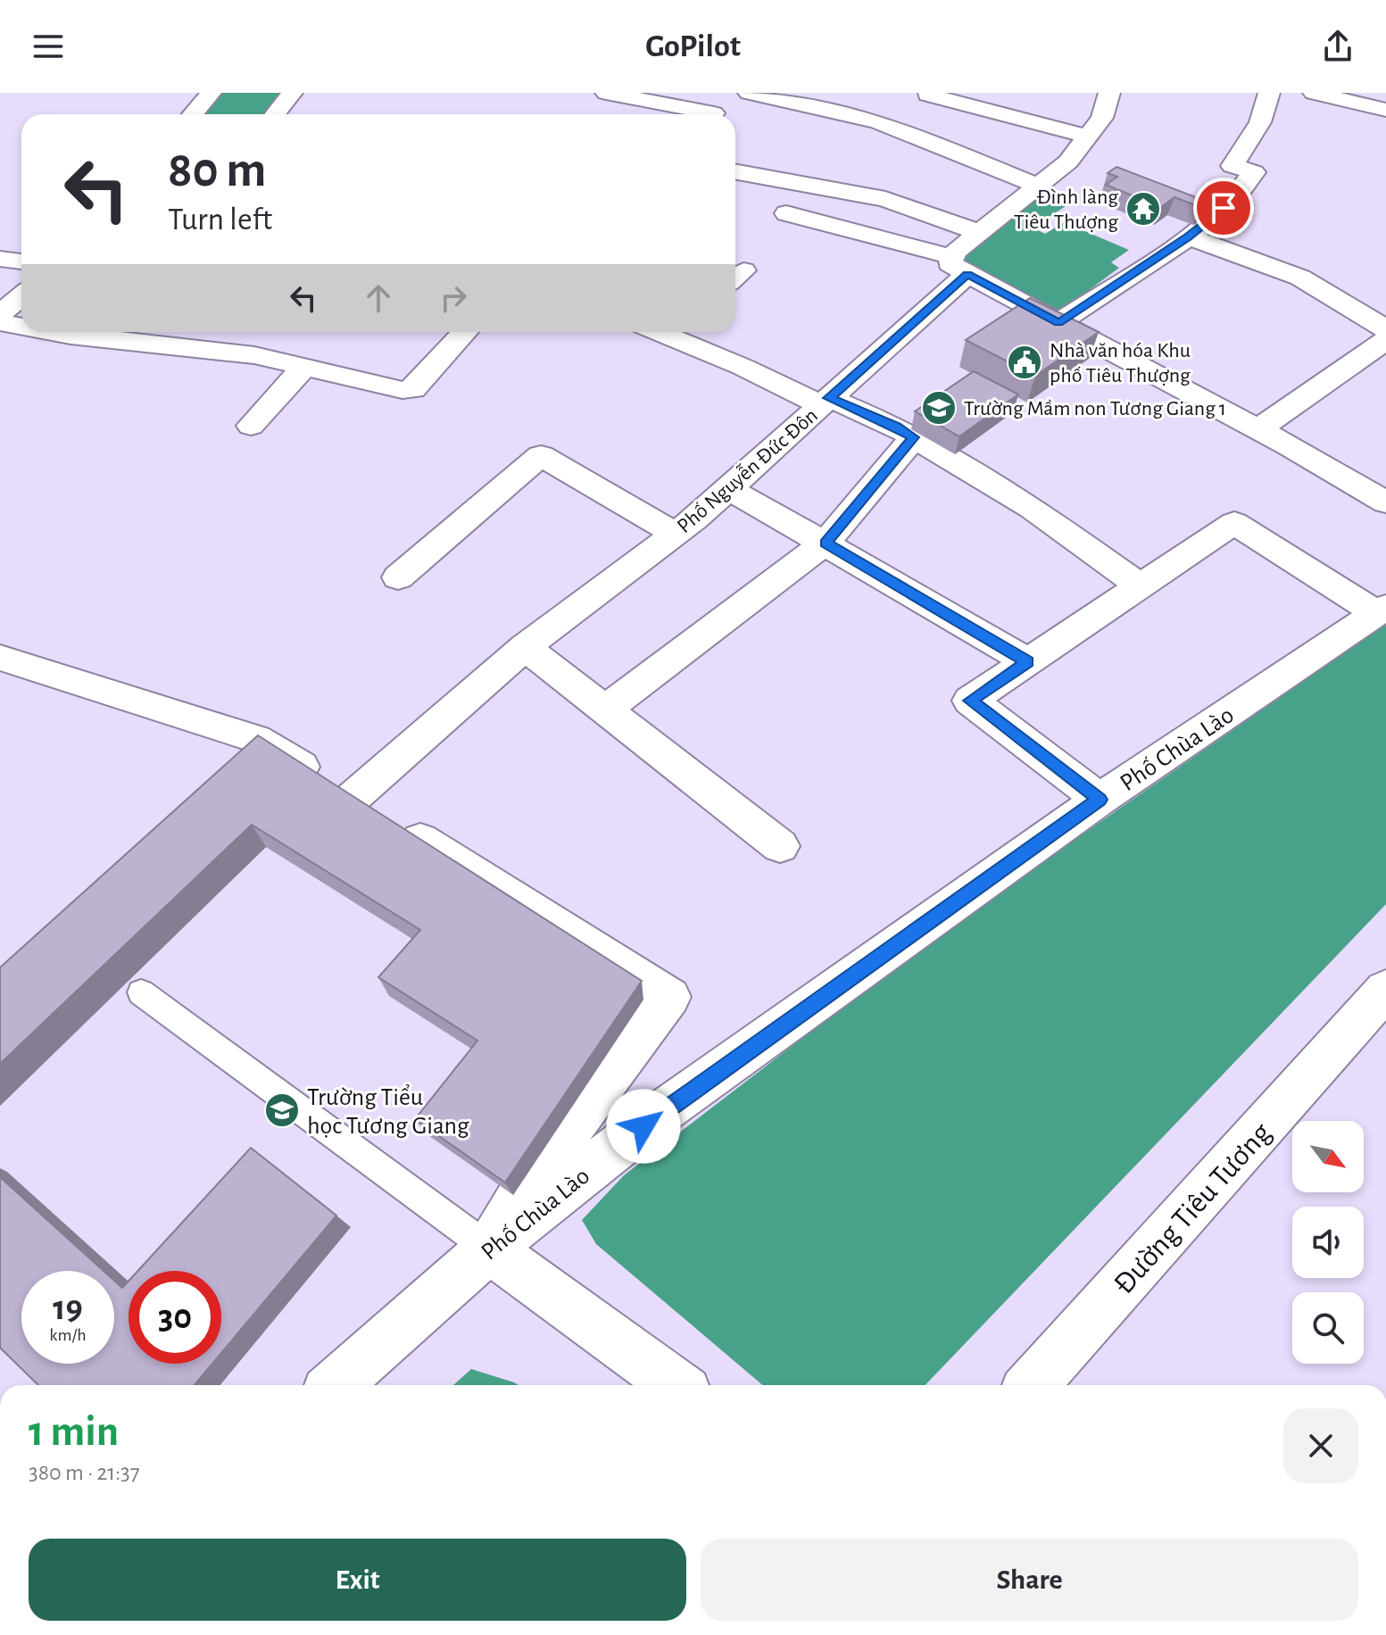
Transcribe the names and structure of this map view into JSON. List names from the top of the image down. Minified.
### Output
{"streets":{"street":["Phố Nguyễn Đức Đôn","Phố Chùa Lào","Đường Tiêu Tương"]},"places":{"temple":["Đình làng Tiêu Thượng"],"public building":["Nhà văn hóa Khu phố Tiêu Thượng"],"school or university":["Trường Mầm non Tương Giang 1","Trường Tiểu học Tương Giang"]},"north":"bottom right","page":{"header":"GoPilot","turn":["80 m","Turn left"],"speed":"19 km/h","limit":"30","heading":["1 min","380 m · 21:37"],"buttons":["Exit","Share"]}}
